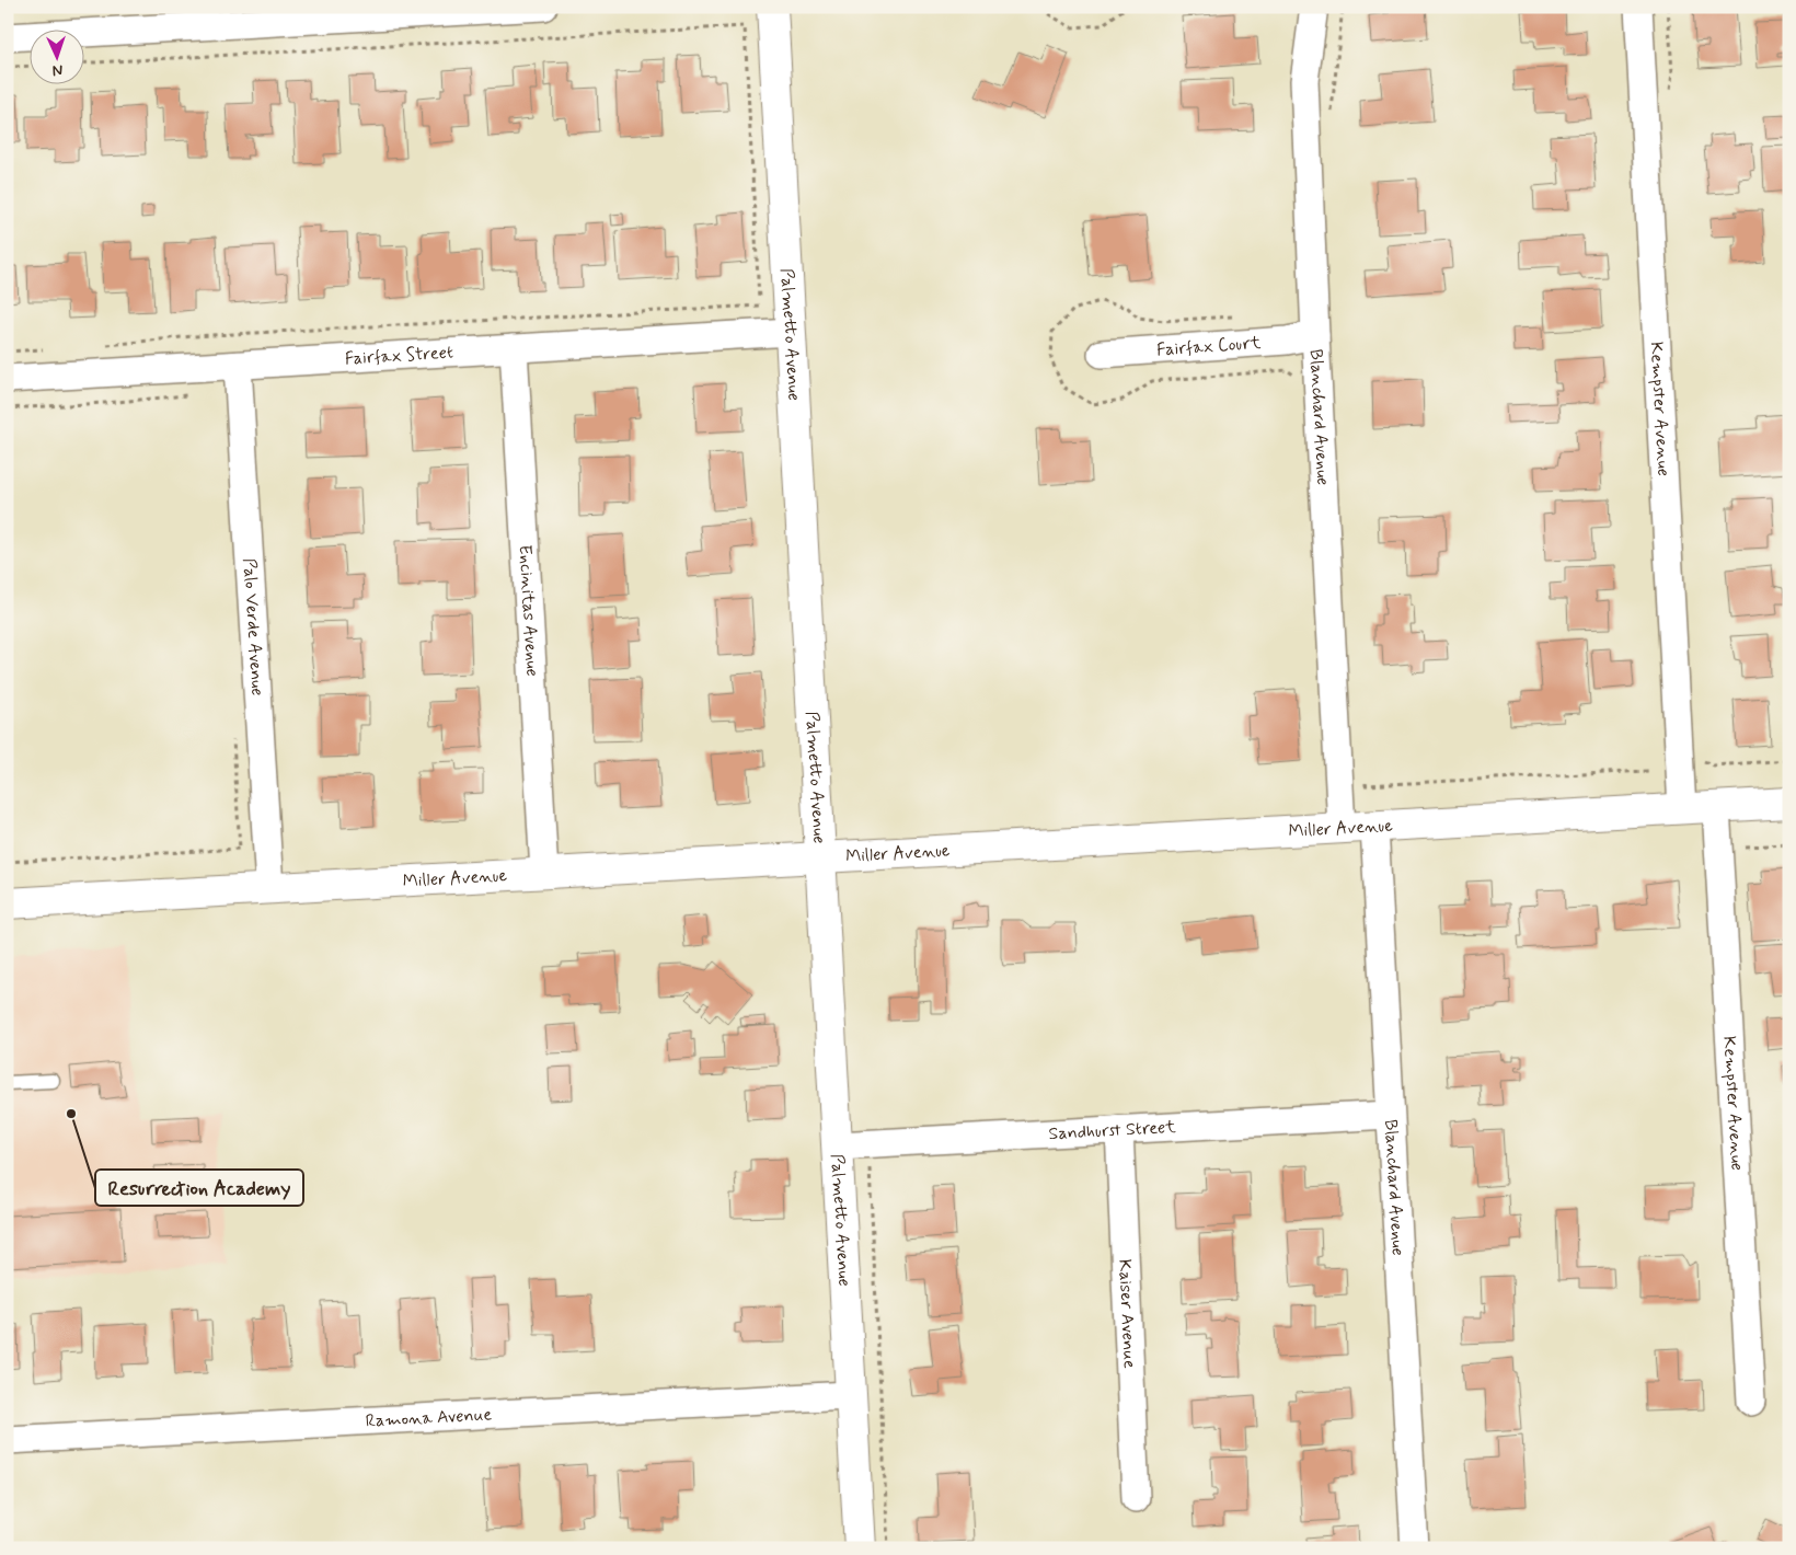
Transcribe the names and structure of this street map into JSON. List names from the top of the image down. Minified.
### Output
{"streets":{"street":["Palmetto Avenue","Fairfax Court","Fairfax Street","Kempster Avenue","Blanchard Avenue","Encinitas Avenue","Palo Verde Avenue","Miller Avenue","Sandhurst Street","Kaiser Avenue","Ramona Avenue"]},"crossings":[["Palmetto Avenue","Fairfax Street"],["Palmetto Avenue","Miller Avenue"],["Palmetto Avenue","Sandhurst Street"],["Palmetto Avenue","Ramona Avenue"],["Fairfax Court","Blanchard Avenue"],["Fairfax Street","Encinitas Avenue"],["Fairfax Street","Palo Verde Avenue"],["Kempster Avenue","Miller Avenue"],["Blanchard Avenue","Miller Avenue"],["Blanchard Avenue","Sandhurst Street"],["Encinitas Avenue","Miller Avenue"],["Palo Verde Avenue","Miller Avenue"],["Sandhurst Street","Kaiser Avenue"]],"places":["Resurrection Academy"],"north":"bottom"}
